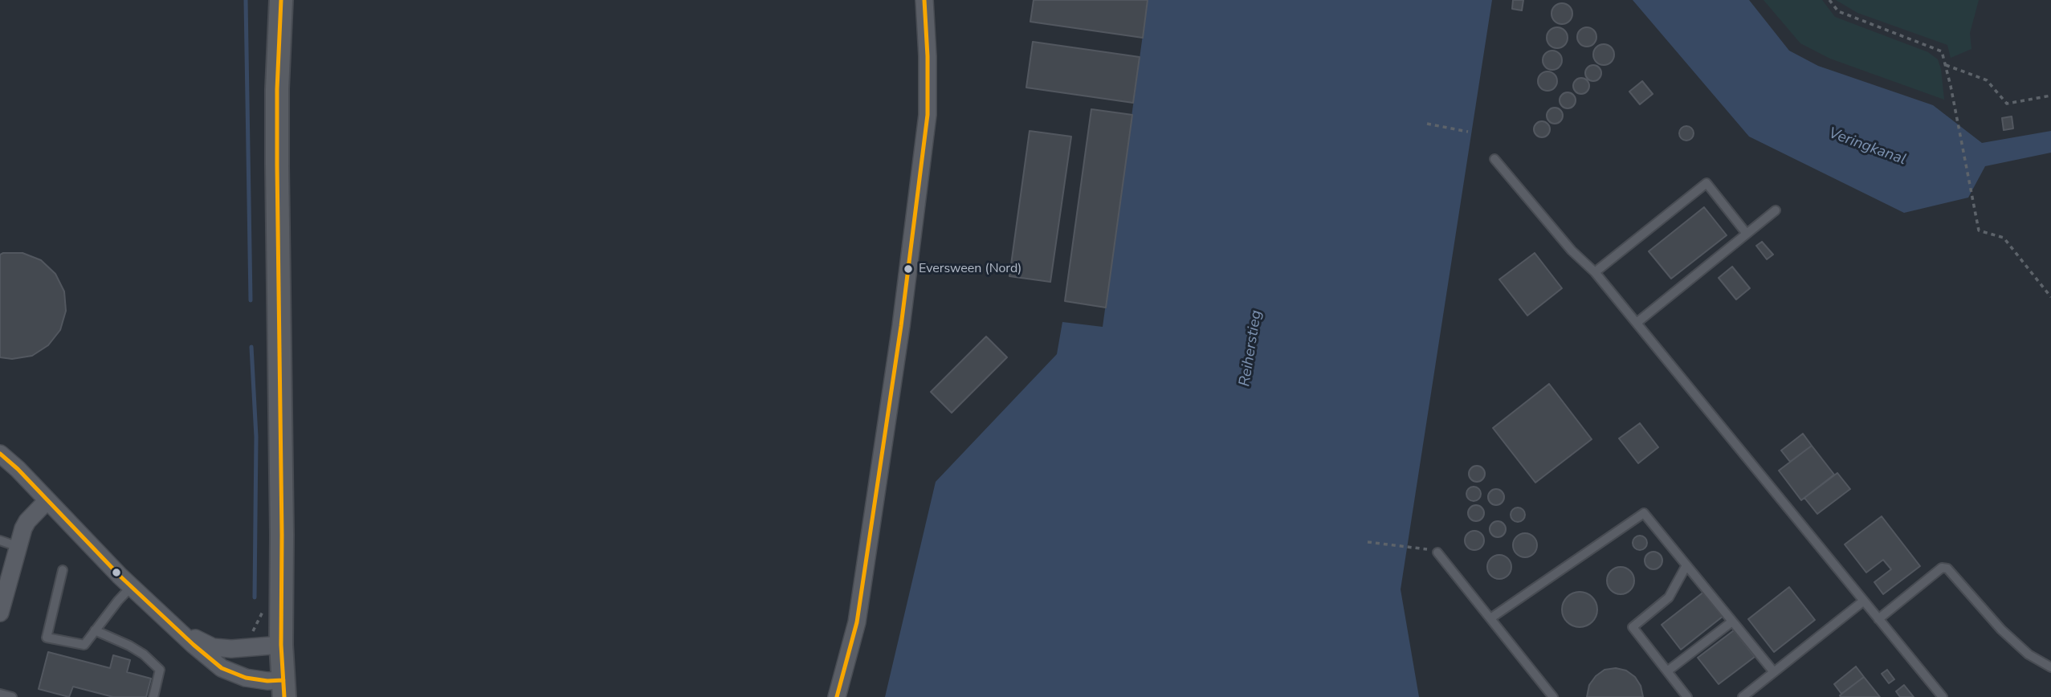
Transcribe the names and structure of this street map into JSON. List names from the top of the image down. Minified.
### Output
{"water":["Veringkanal","Reiherstieg"],"places":["Eversween (Nord)"]}
